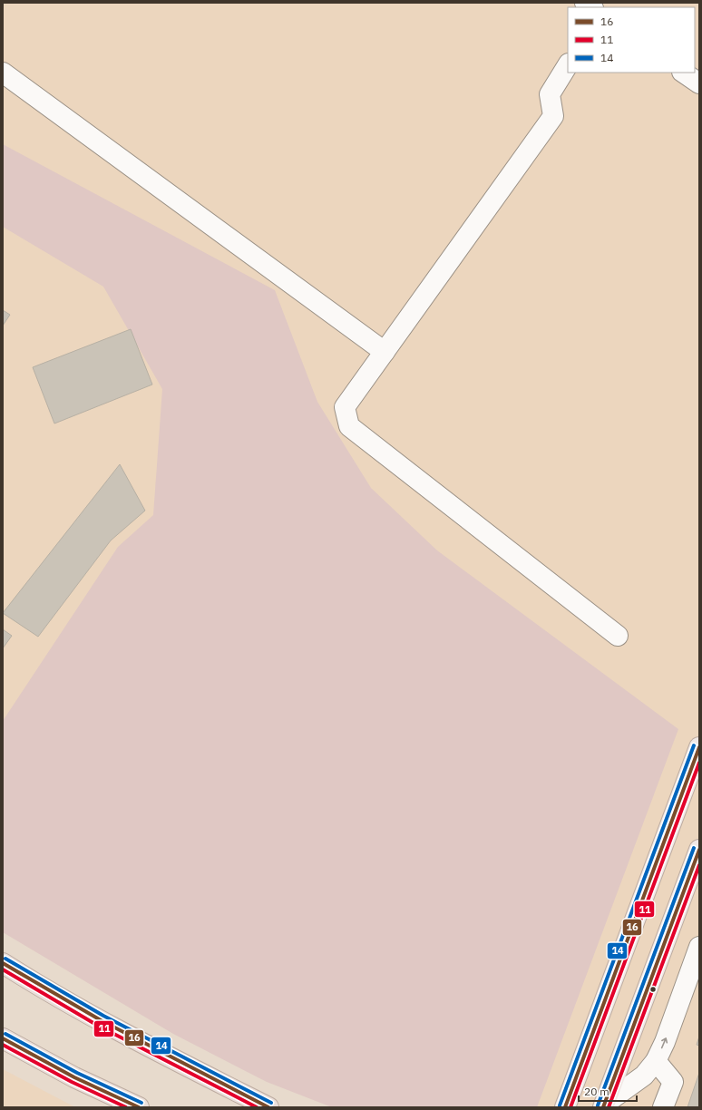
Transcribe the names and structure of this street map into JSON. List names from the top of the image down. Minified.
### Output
{"lines":["transit line 14","transit line 16","transit line 11"],"legend":["16","11","14"],"scale_bar":"20 m"}
